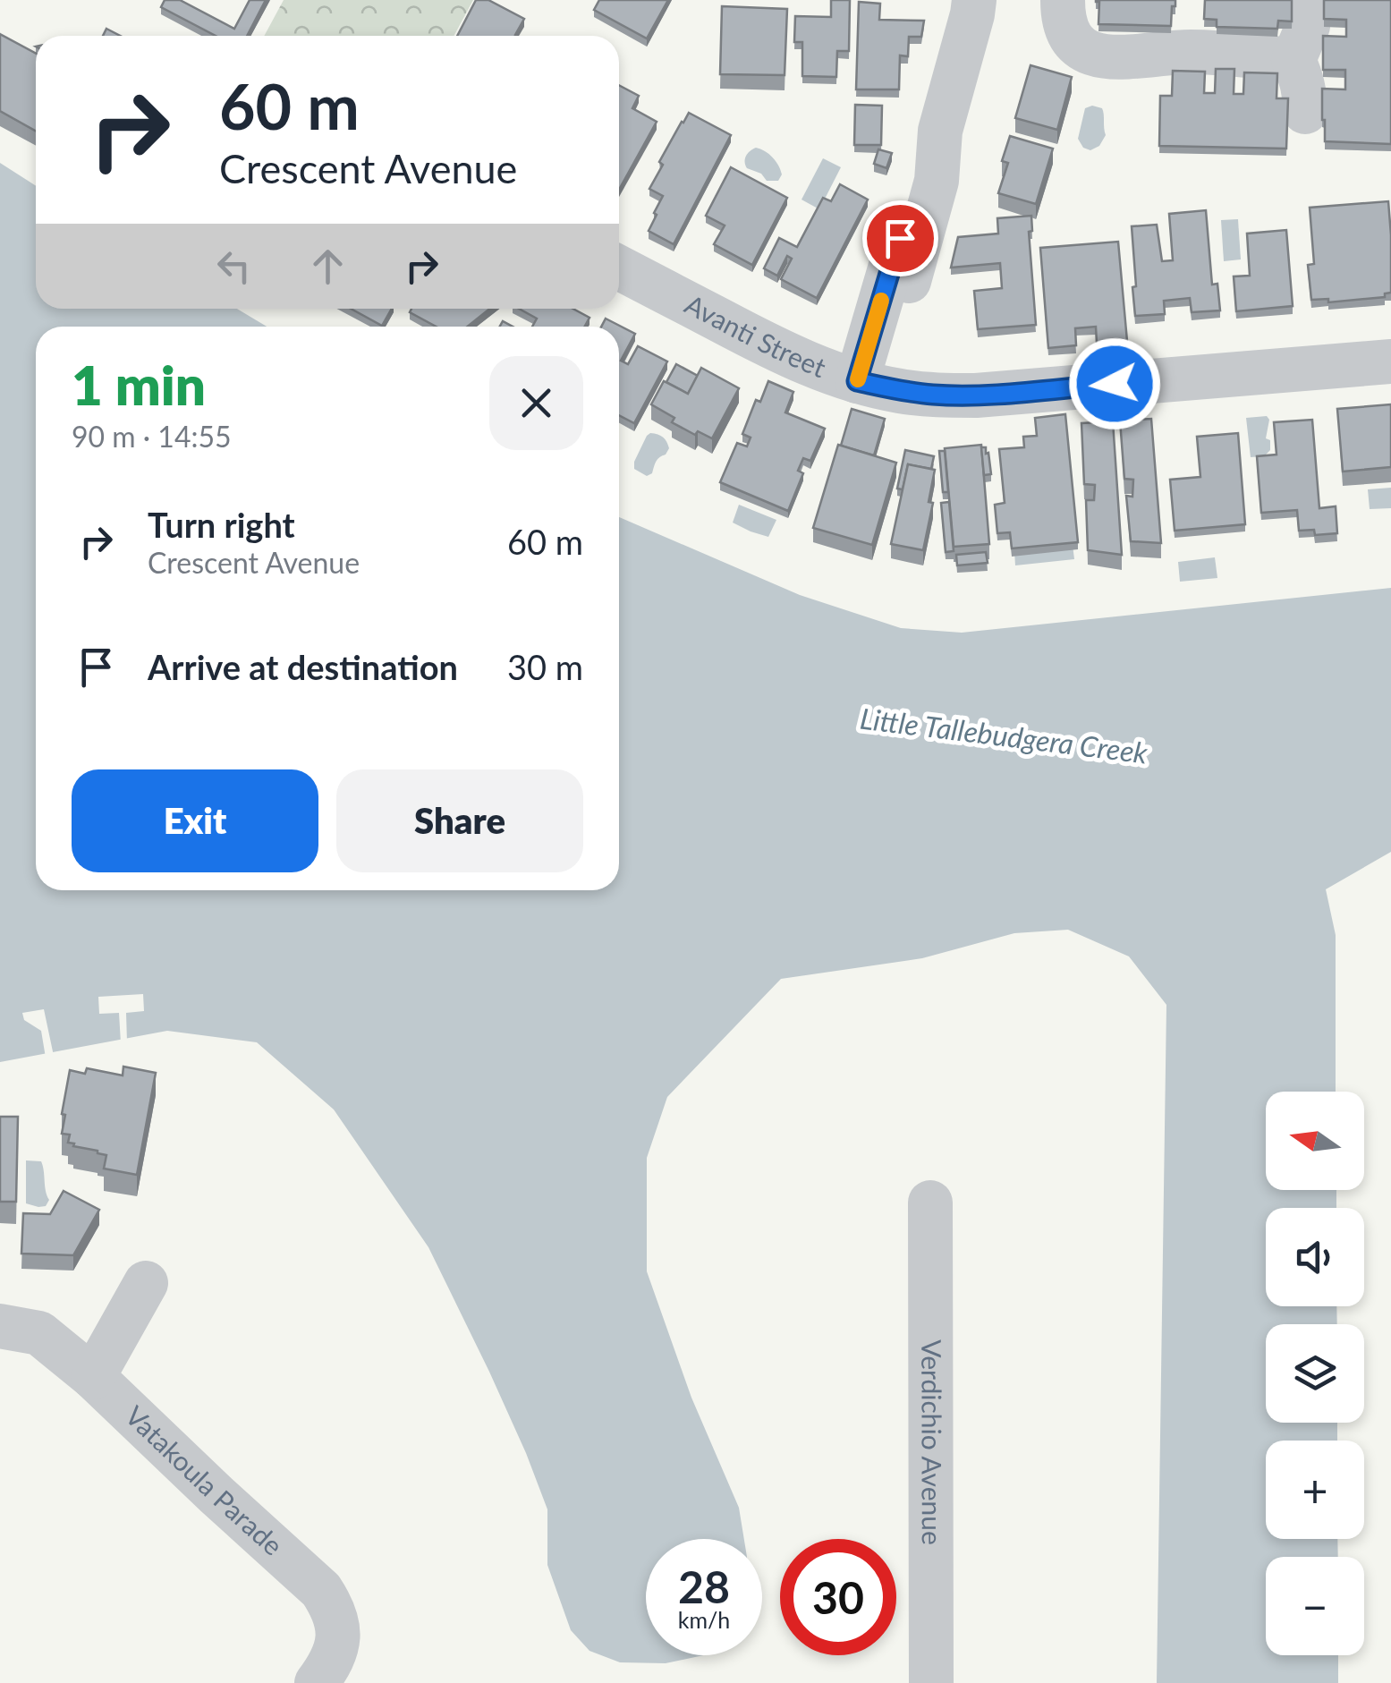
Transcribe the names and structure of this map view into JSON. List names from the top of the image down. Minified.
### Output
{"streets":{"street":["Avanti Street","Verdichio Avenue","Vatakoula Parade"]},"water":["Little Tallebudgera Creek"],"north":"left","page":{"turn":["60 m","Crescent Avenue"],"heading":["1 min","90 m · 14:55"],"list":[{"name":"Turn right","note":"Crescent Avenue","value":"60 m"},{"name":"Arrive at destination","value":"30 m"}],"buttons":["Exit","Share"],"map_buttons":["+","−"],"speed":"28 km/h","limit":"30"}}
